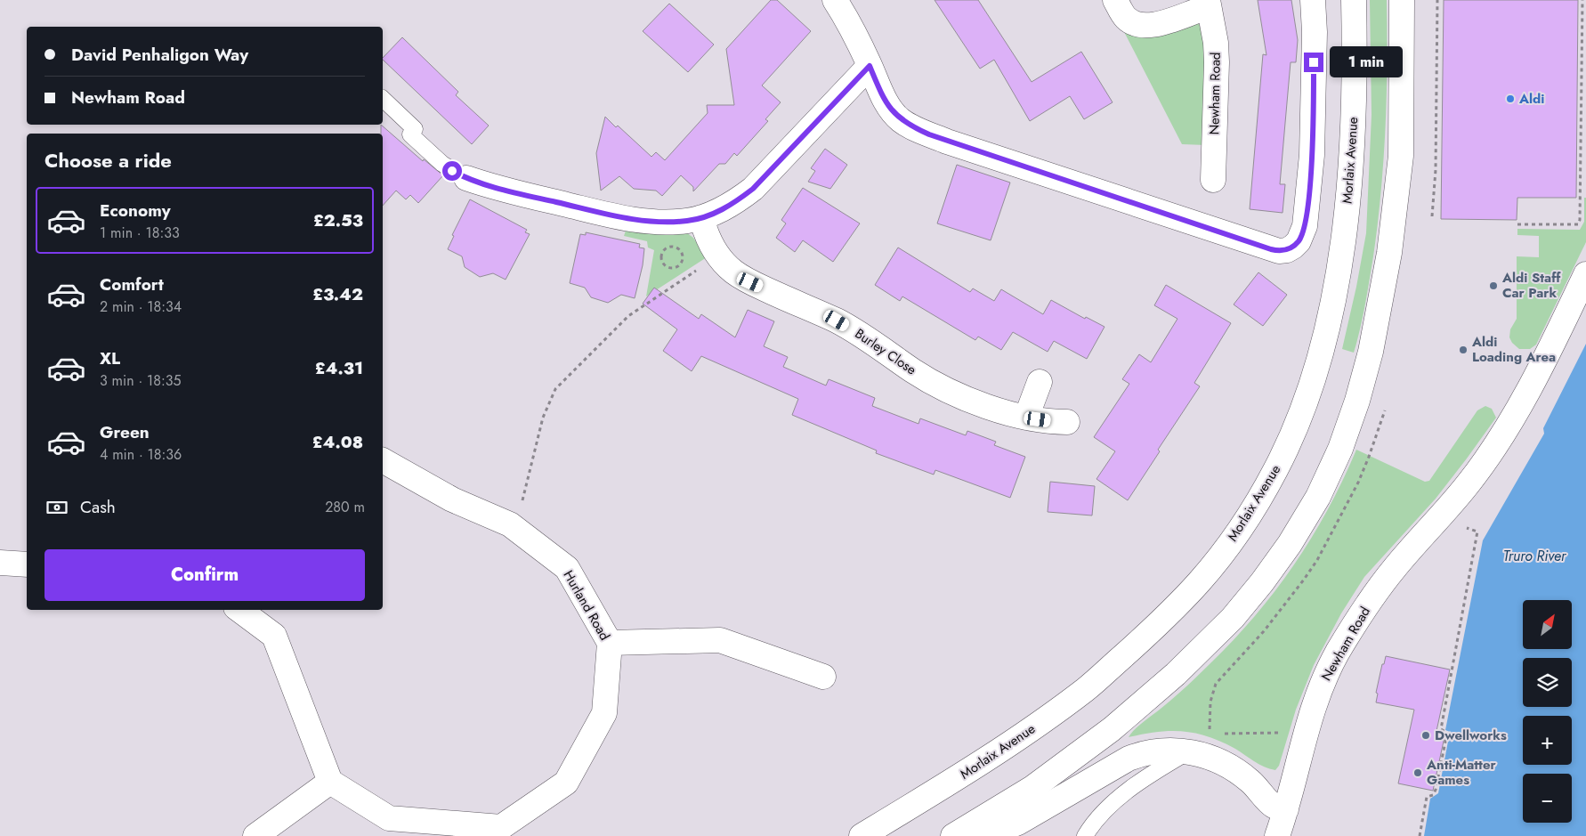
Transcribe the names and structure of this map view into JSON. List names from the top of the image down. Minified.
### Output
{"streets":{"main road":["Newham Road","Morlaix Avenue","Burley Close","Hurland Road"]},"water":["Truro River"],"places":["Aldi","Aldi Staff Car Park","Aldi Loading Area","Dwellworks","Anti-Matter Games"],"north":"top right","page":{"banner":["David Penhaligon Way","Newham Road"],"bubble":"1 min","heading":"Choose a ride","list":[{"name":"Economy","note":"1 min · 18:33","value":"£2.53"},{"name":"Comfort","note":"2 min · 18:34","value":"£3.42"},{"name":"XL","note":"3 min · 18:35","value":"£4.31"},{"name":"Green","note":"4 min · 18:36","value":"£4.08"}],"pay":["Cash","280 m"],"buttons":"Confirm","map_buttons":["+","−"]}}
